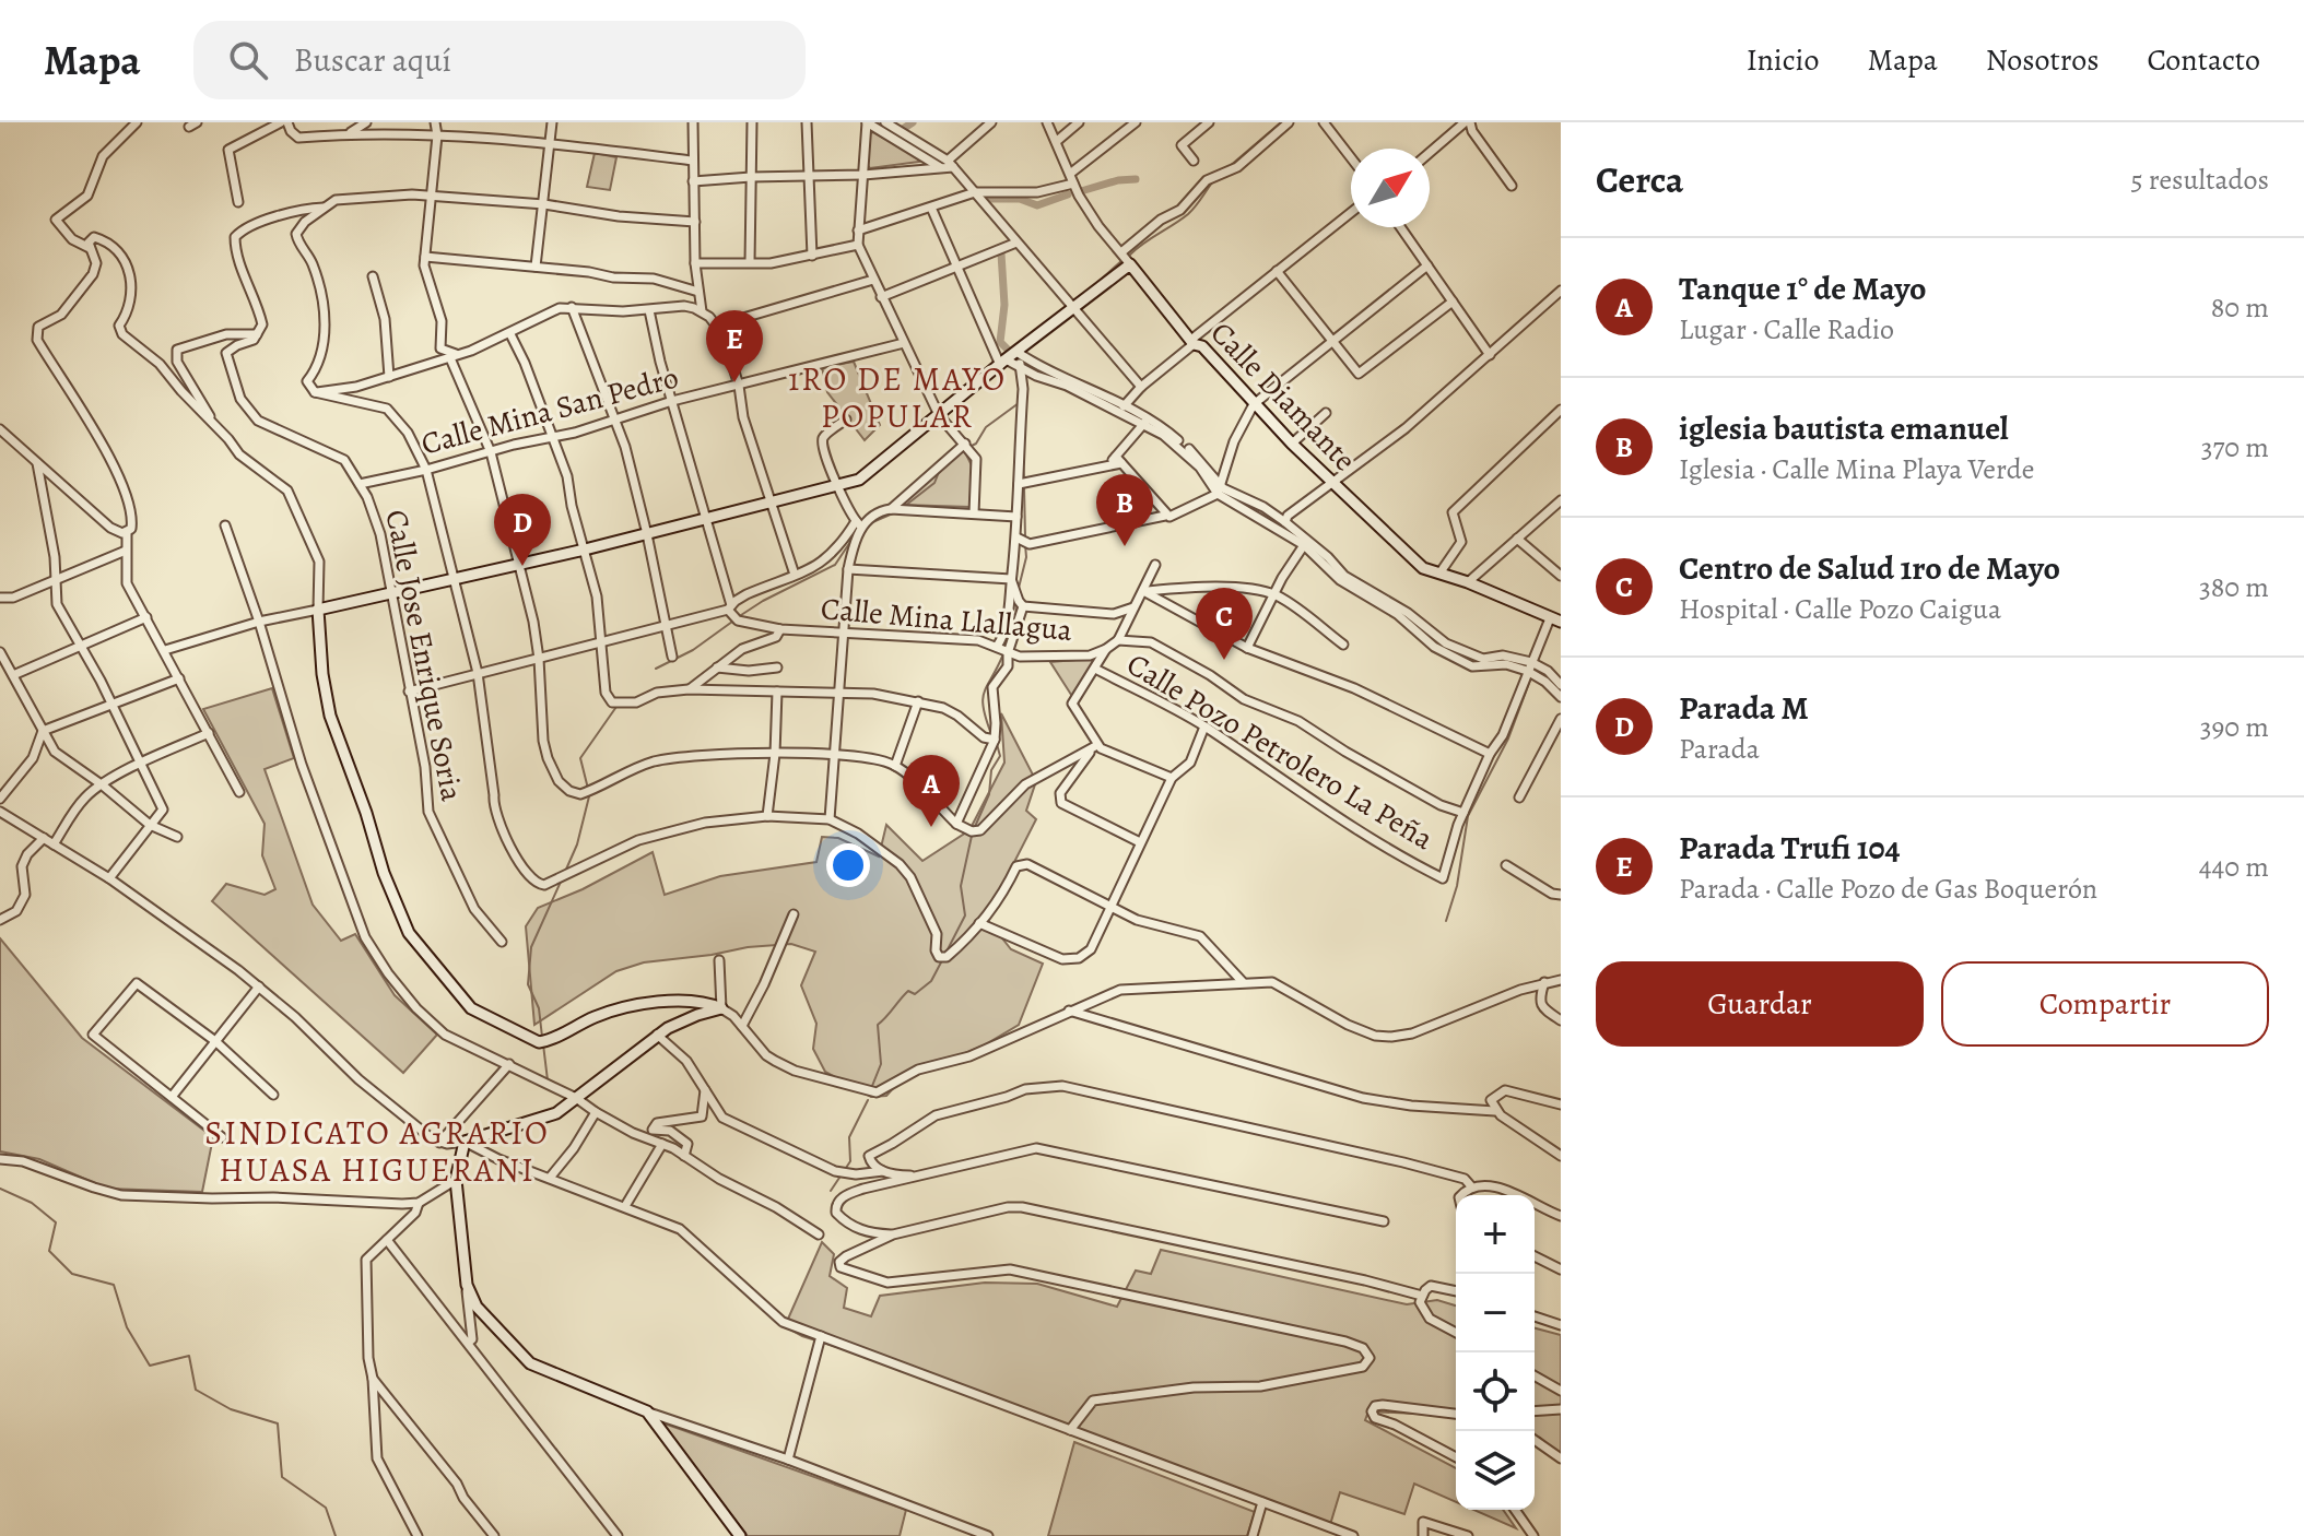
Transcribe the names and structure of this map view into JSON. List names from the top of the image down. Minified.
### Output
{"streets":{"street":["Calle Diamante","Calle Mina San Pedro","Calle Mina Llallagua","Calle Jose Enrique Soria","Calle Pozo Petrolero La Peña"]},"crossings":[["Calle Mina San Pedro","Calle Jose Enrique Soria"]],"districts":["1RO DE MAYO POPULAR","SINDICATO AGRARIO HUASA HIGUERANI"],"north":"top right","page":{"header":"Mapa","search":"Buscar aquí","nav":["Inicio","Mapa","Nosotros","Contacto"],"heading":["Cerca","5 resultados"],"list":[{"mark":"A","name":"Tanque 1° de Mayo","note":"Lugar · Calle Radio","value":"80 m"},{"mark":"B","name":"iglesia bautista emanuel","note":"Iglesia · Calle Mina Playa Verde","value":"370 m"},{"mark":"C","name":"Centro de Salud 1ro de Mayo","note":"Hospital · Calle Pozo Caigua","value":"380 m"},{"mark":"D","name":"Parada M","note":"Parada","value":"390 m"},{"mark":"E","name":"Parada Trufi 104","note":"Parada · Calle Pozo de Gas Boquerón","value":"440 m"}],"pins":["E","B","D","C","A"],"buttons":["Guardar","Compartir"],"map_buttons":["+","−"]}}
